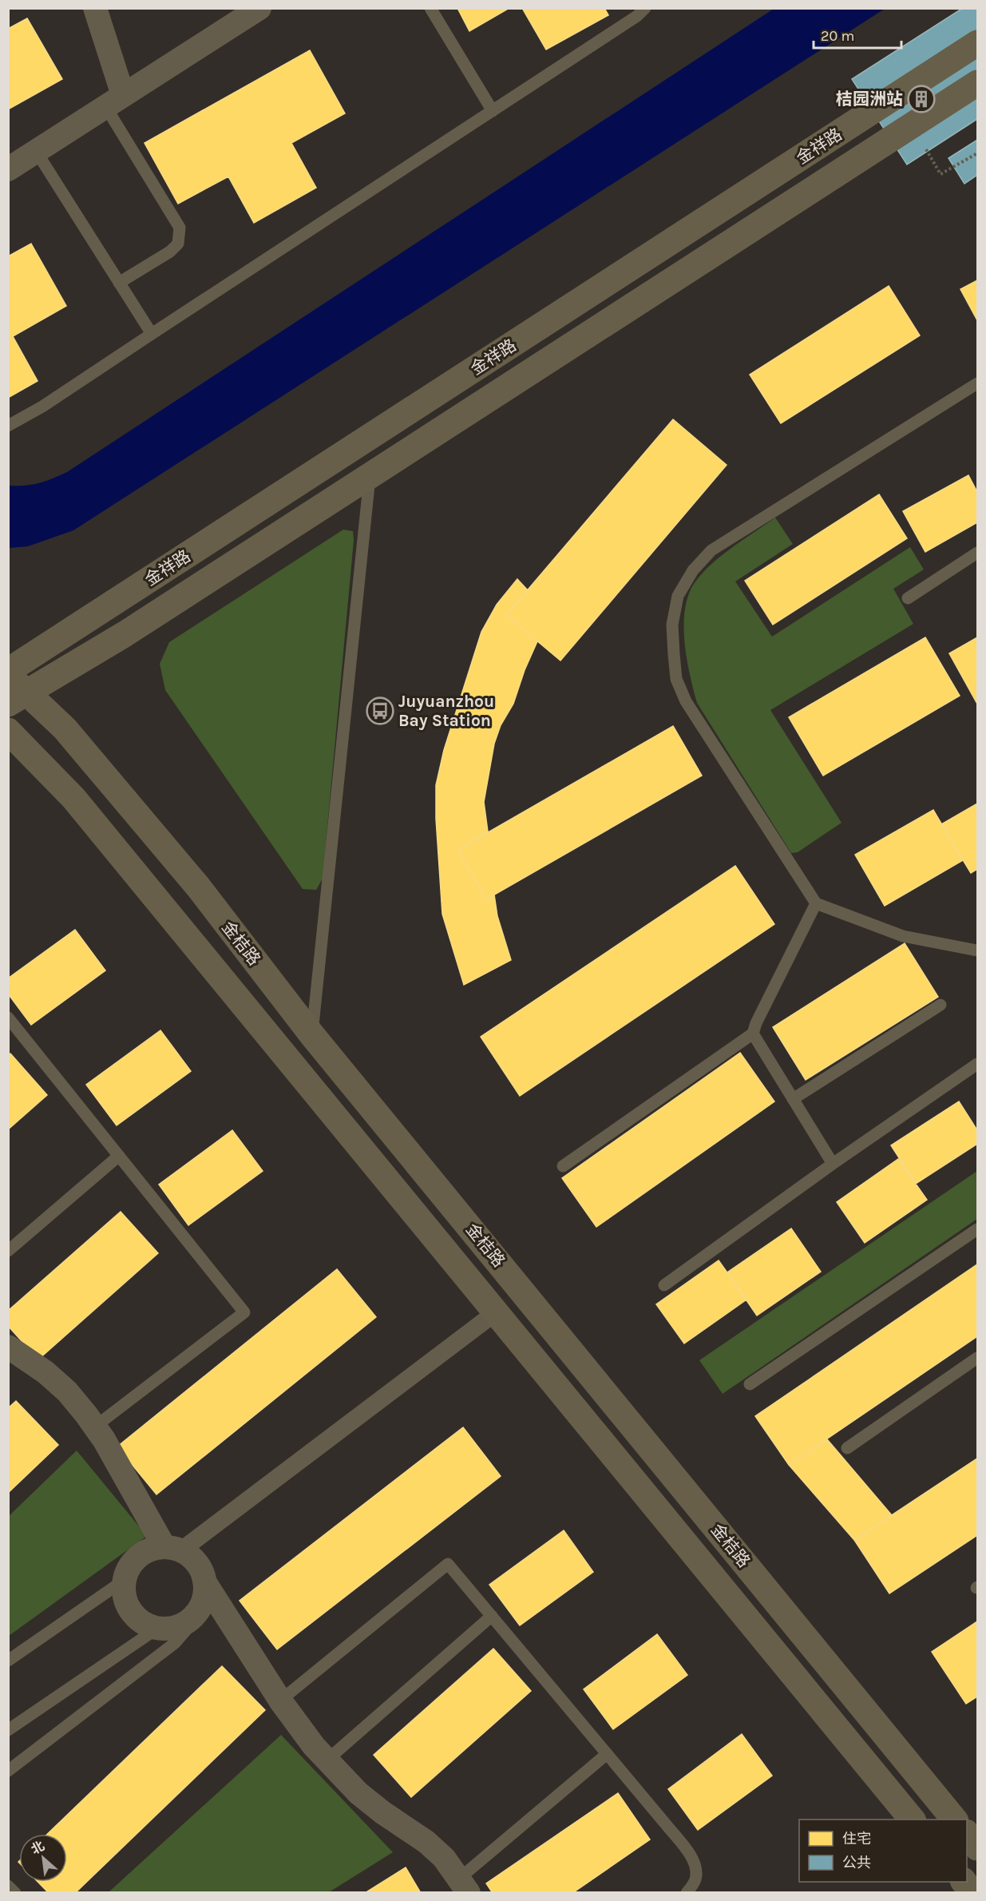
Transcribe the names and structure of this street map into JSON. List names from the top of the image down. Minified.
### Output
{"streets":{"main road":["金祥路","金桔路"]},"crossings":[["金祥路","金桔路"]],"places":{"building":["桔园洲站"],"bus stop":["Juyuanzhou Bay Station"]},"legend":["住宅","公共"],"scale_bar":"20 m","north":"top left"}
